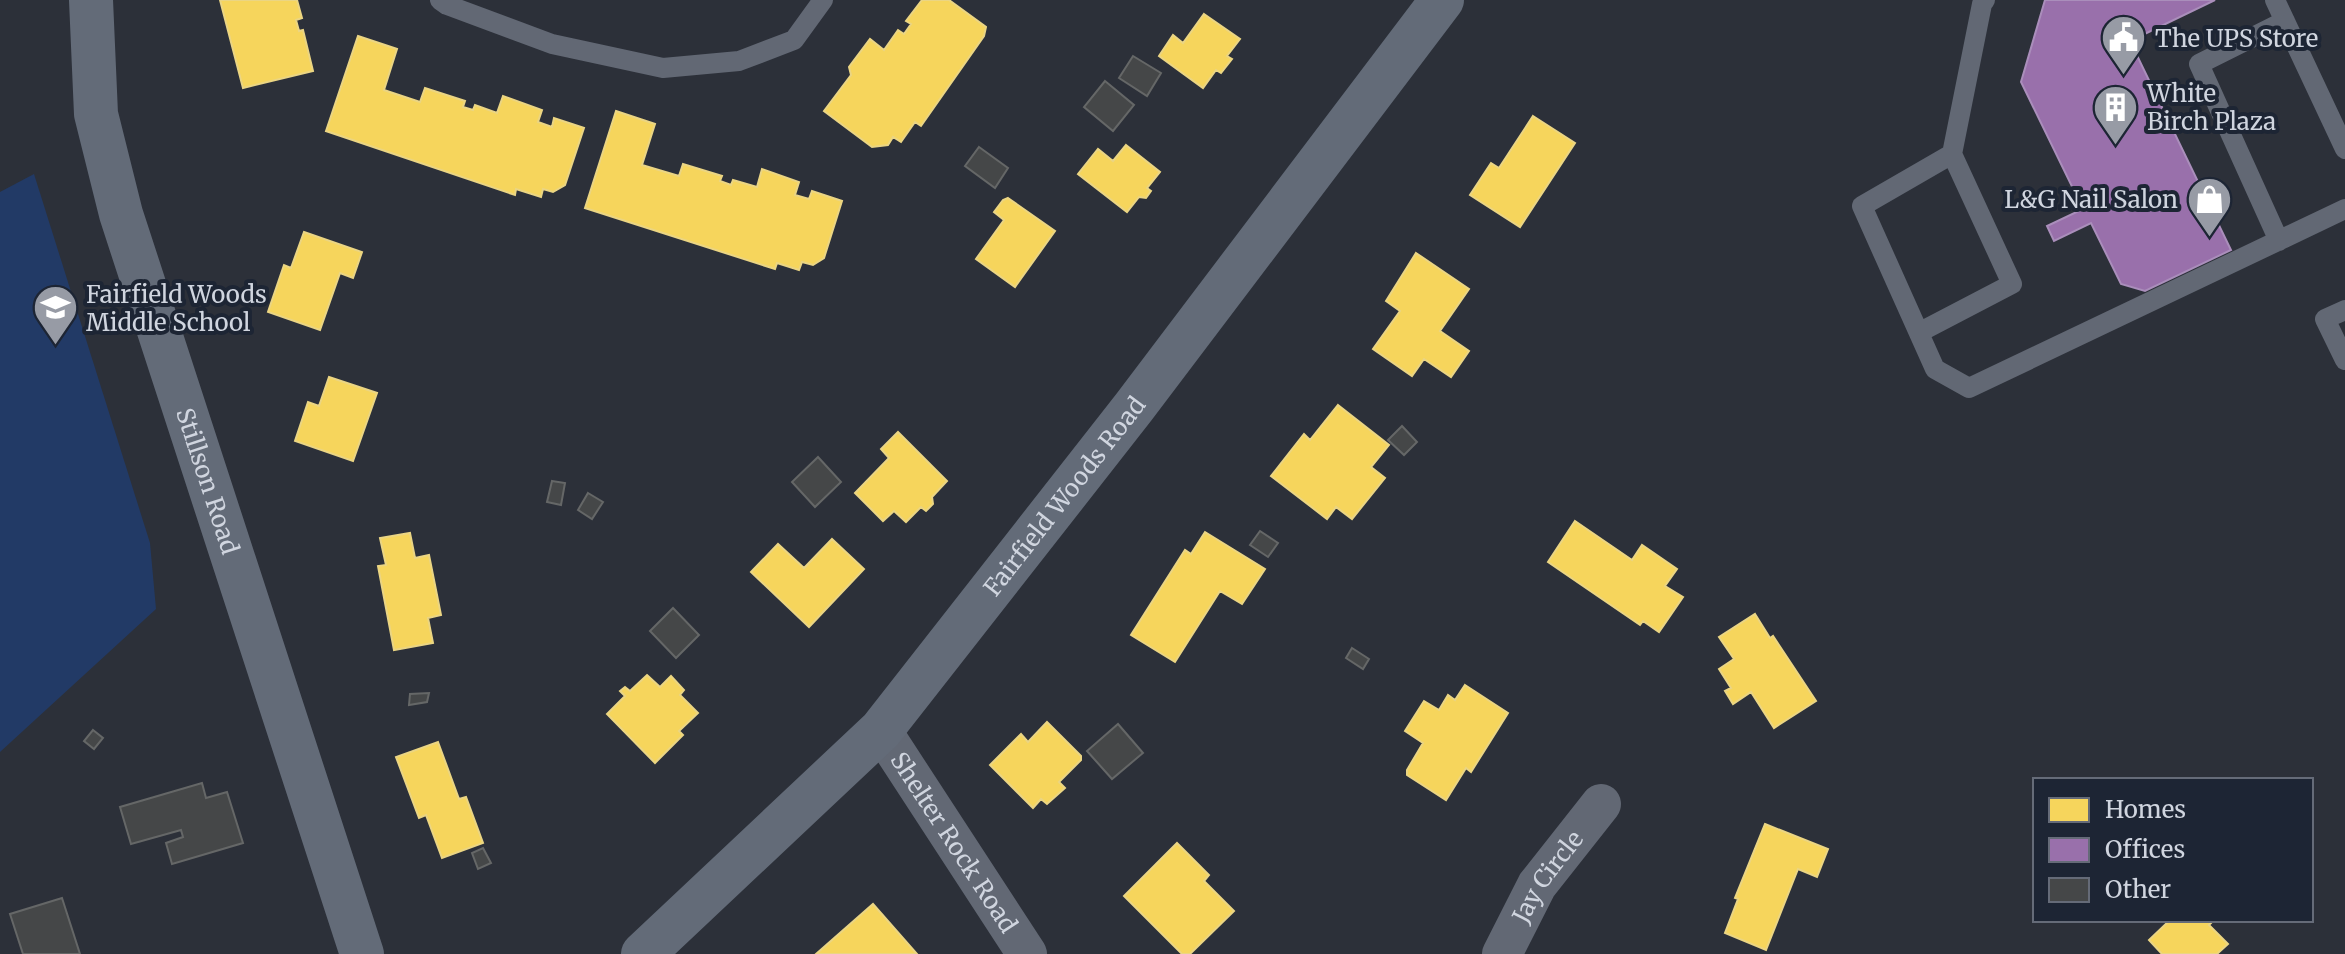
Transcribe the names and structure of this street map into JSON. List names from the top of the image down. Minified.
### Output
{"streets":{"main road":["Stillson Road","Fairfield Woods Road"],"street":["Shelter Rock Road","Jay Circle"]},"crossings":[["Fairfield Woods Road","Shelter Rock Road"]],"places":{"public building":["The UPS Store"],"building":["White Birch Plaza"],"shop":["L&G Nail Salon"],"school or university":["Fairfield Woods Middle School"]},"legend":["Homes","Offices","Other"]}
